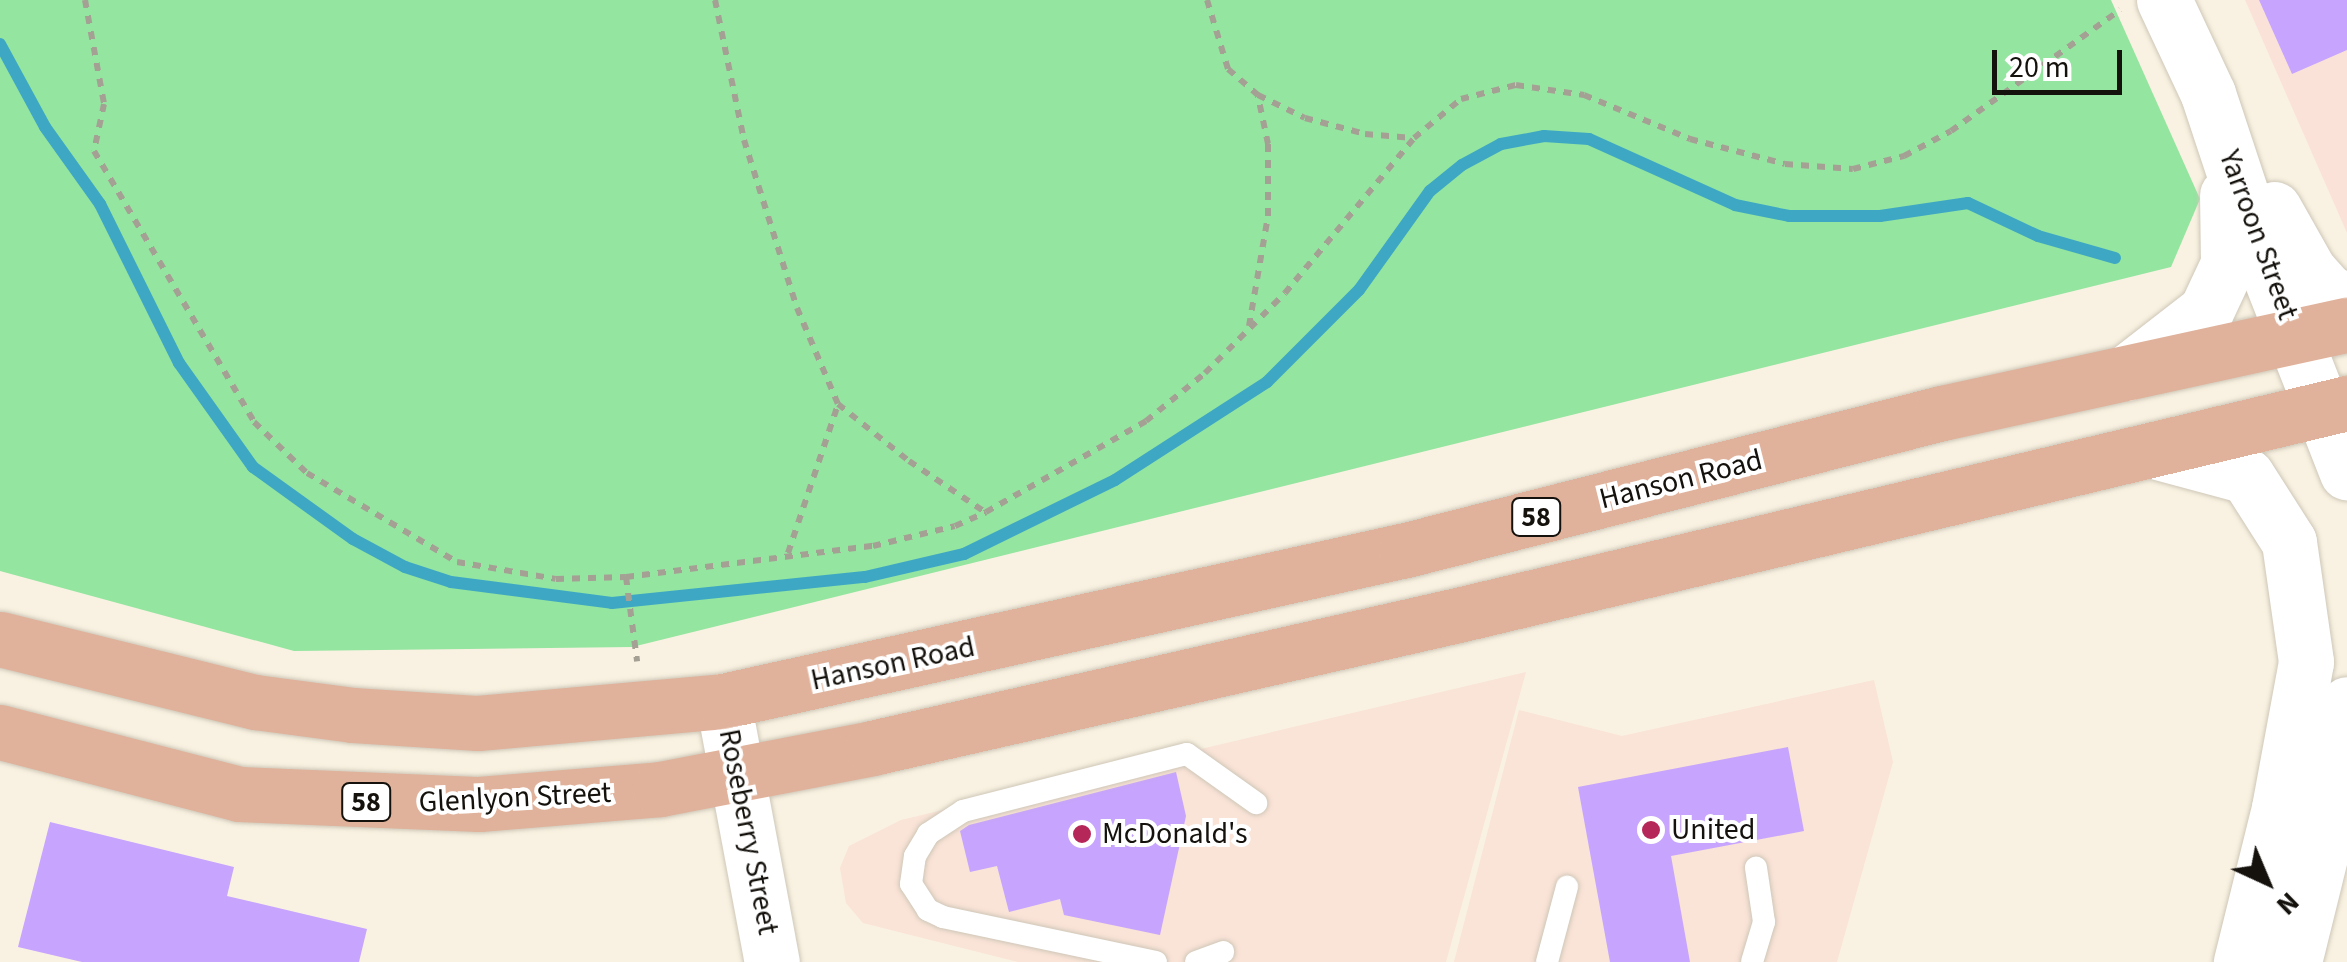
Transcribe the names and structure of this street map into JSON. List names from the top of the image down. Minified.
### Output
{"streets":{"main road":["Hanson Road","58","Glenlyon Street"],"street":["Yarroon Street","Roseberry Street"]},"crossings":[["Yarroon Street","Hanson Road"],["Yarroon Street","58"],["Hanson Road","58"],["Hanson Road","Roseberry Street"],["58","Glenlyon Street"],["58","Roseberry Street"],["Glenlyon Street","Roseberry Street"]],"places":["United","McDonald's"],"scale_bar":"20 m","north":"bottom right"}
